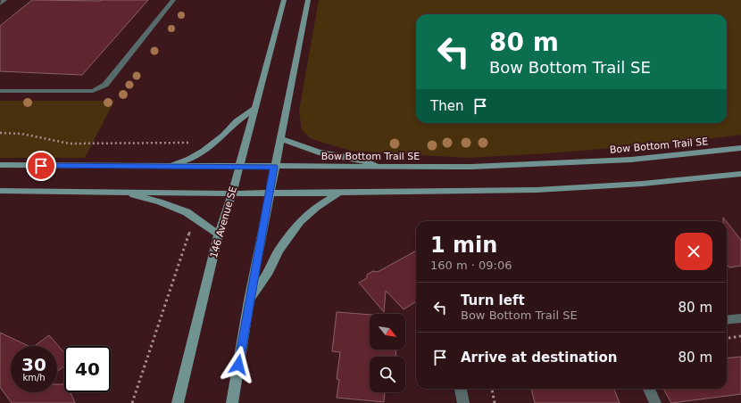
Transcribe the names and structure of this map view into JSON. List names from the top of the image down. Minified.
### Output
{"streets":{"street":["Bow Bottom Trail SE","146 Avenue SE"]},"crossings":[["Bow Bottom Trail SE","146 Avenue SE"]],"north":"bottom right","page":{"turn":["80 m","Bow Bottom Trail SE"],"then":"Then","heading":["1 min","160 m · 09:06"],"list":[{"name":"Turn left","note":"Bow Bottom Trail SE","value":"80 m"},{"name":"Arrive at destination","value":"80 m"}],"speed":"30 km/h","limit":"40"}}
